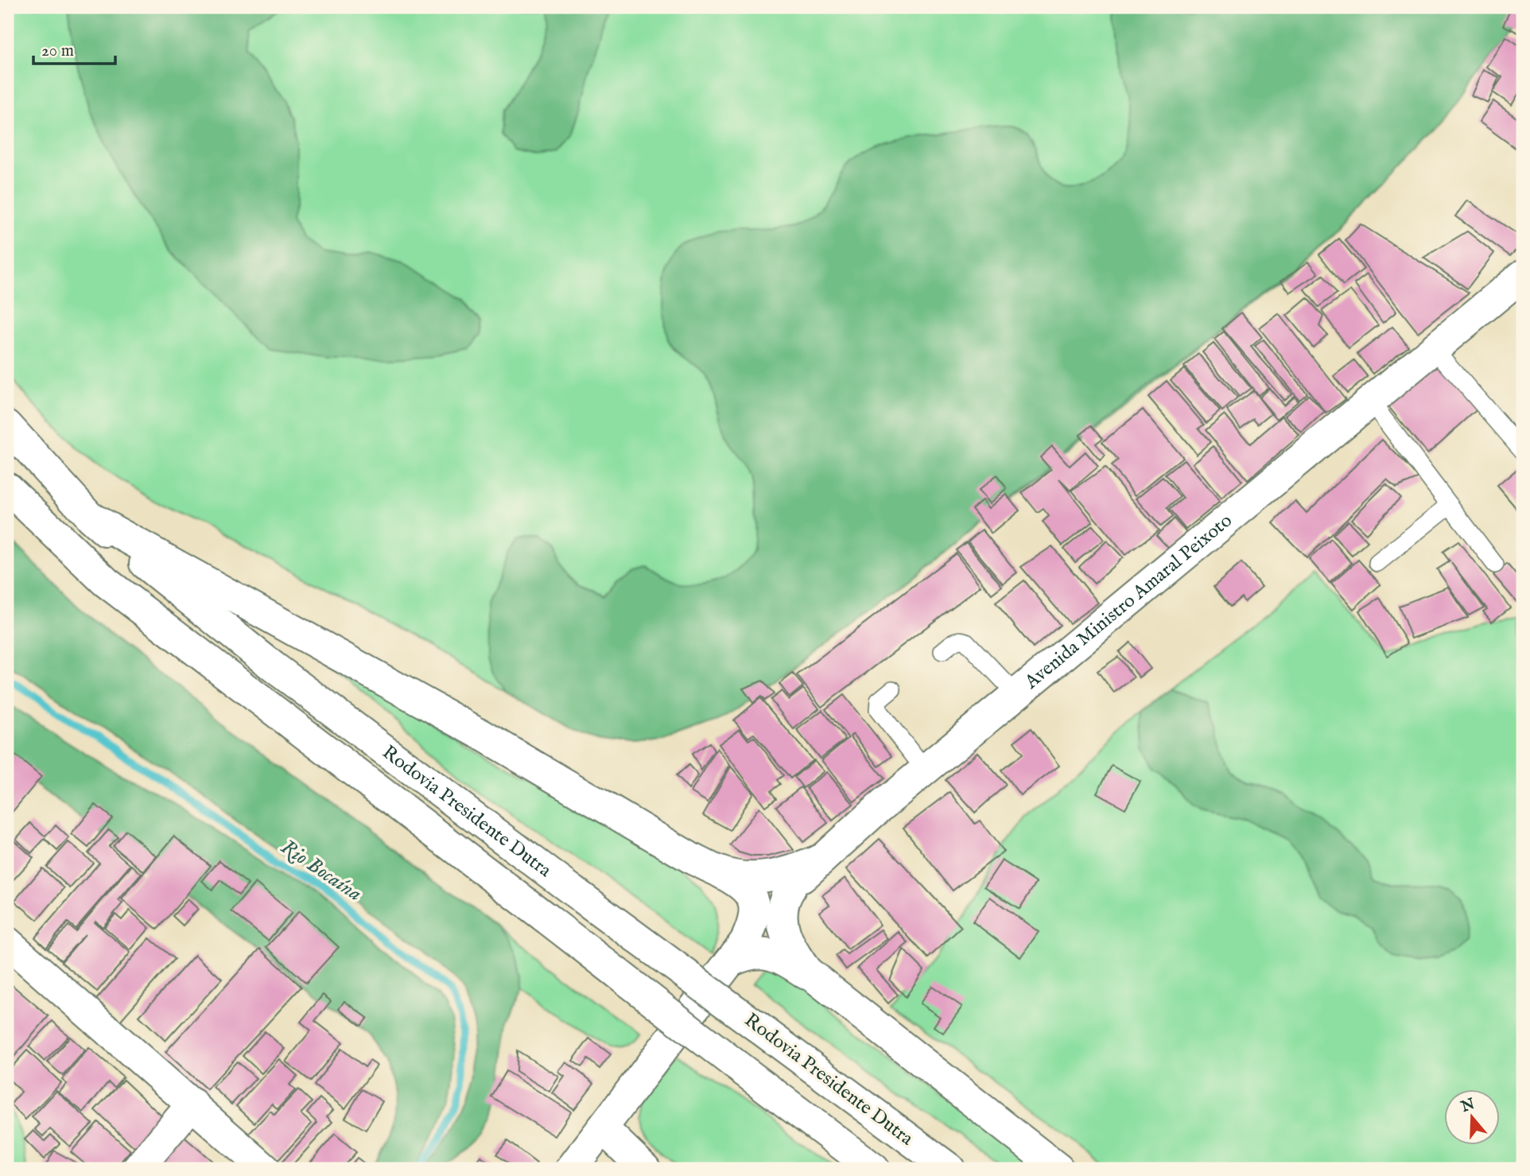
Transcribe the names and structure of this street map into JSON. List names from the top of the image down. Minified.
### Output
{"streets":{"main road":["Avenida Ministro Amaral Peixoto","Rodovia Presidente Dutra"]},"water":["Rio Bocaína"],"scale_bar":"20 m","north":"top"}
